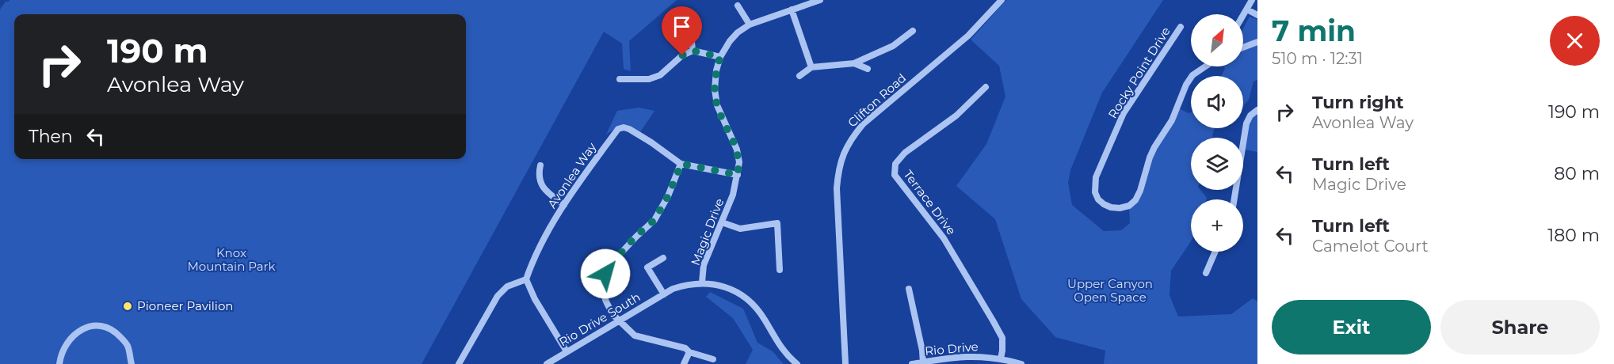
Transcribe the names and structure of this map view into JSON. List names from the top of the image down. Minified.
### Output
{"streets":{"street":["Rocky Point Drive","Clifton Road","Avonlea Way","Terrace Drive","Magic Drive","Rio Drive South","Rio Drive"]},"crossings":[["Avonlea Way","Magic Drive"],["Terrace Drive","Rio Drive"],["Magic Drive","Rio Drive South"]],"parks":["Knox Mountain Park","Upper Canyon Open Space"],"places":["Pioneer Pavilion"],"north":"top right","page":{"heading":["7 min","510 m · 12:31"],"map_buttons":"+","turn":["190 m","Avonlea Way"],"list":[{"name":"Turn right","note":"Avonlea Way","value":"190 m"},{"name":"Turn left","note":"Magic Drive","value":"80 m"},{"name":"Turn left","note":"Camelot Court","value":"180 m"}],"then":"Then","buttons":["Exit","Share"]}}
